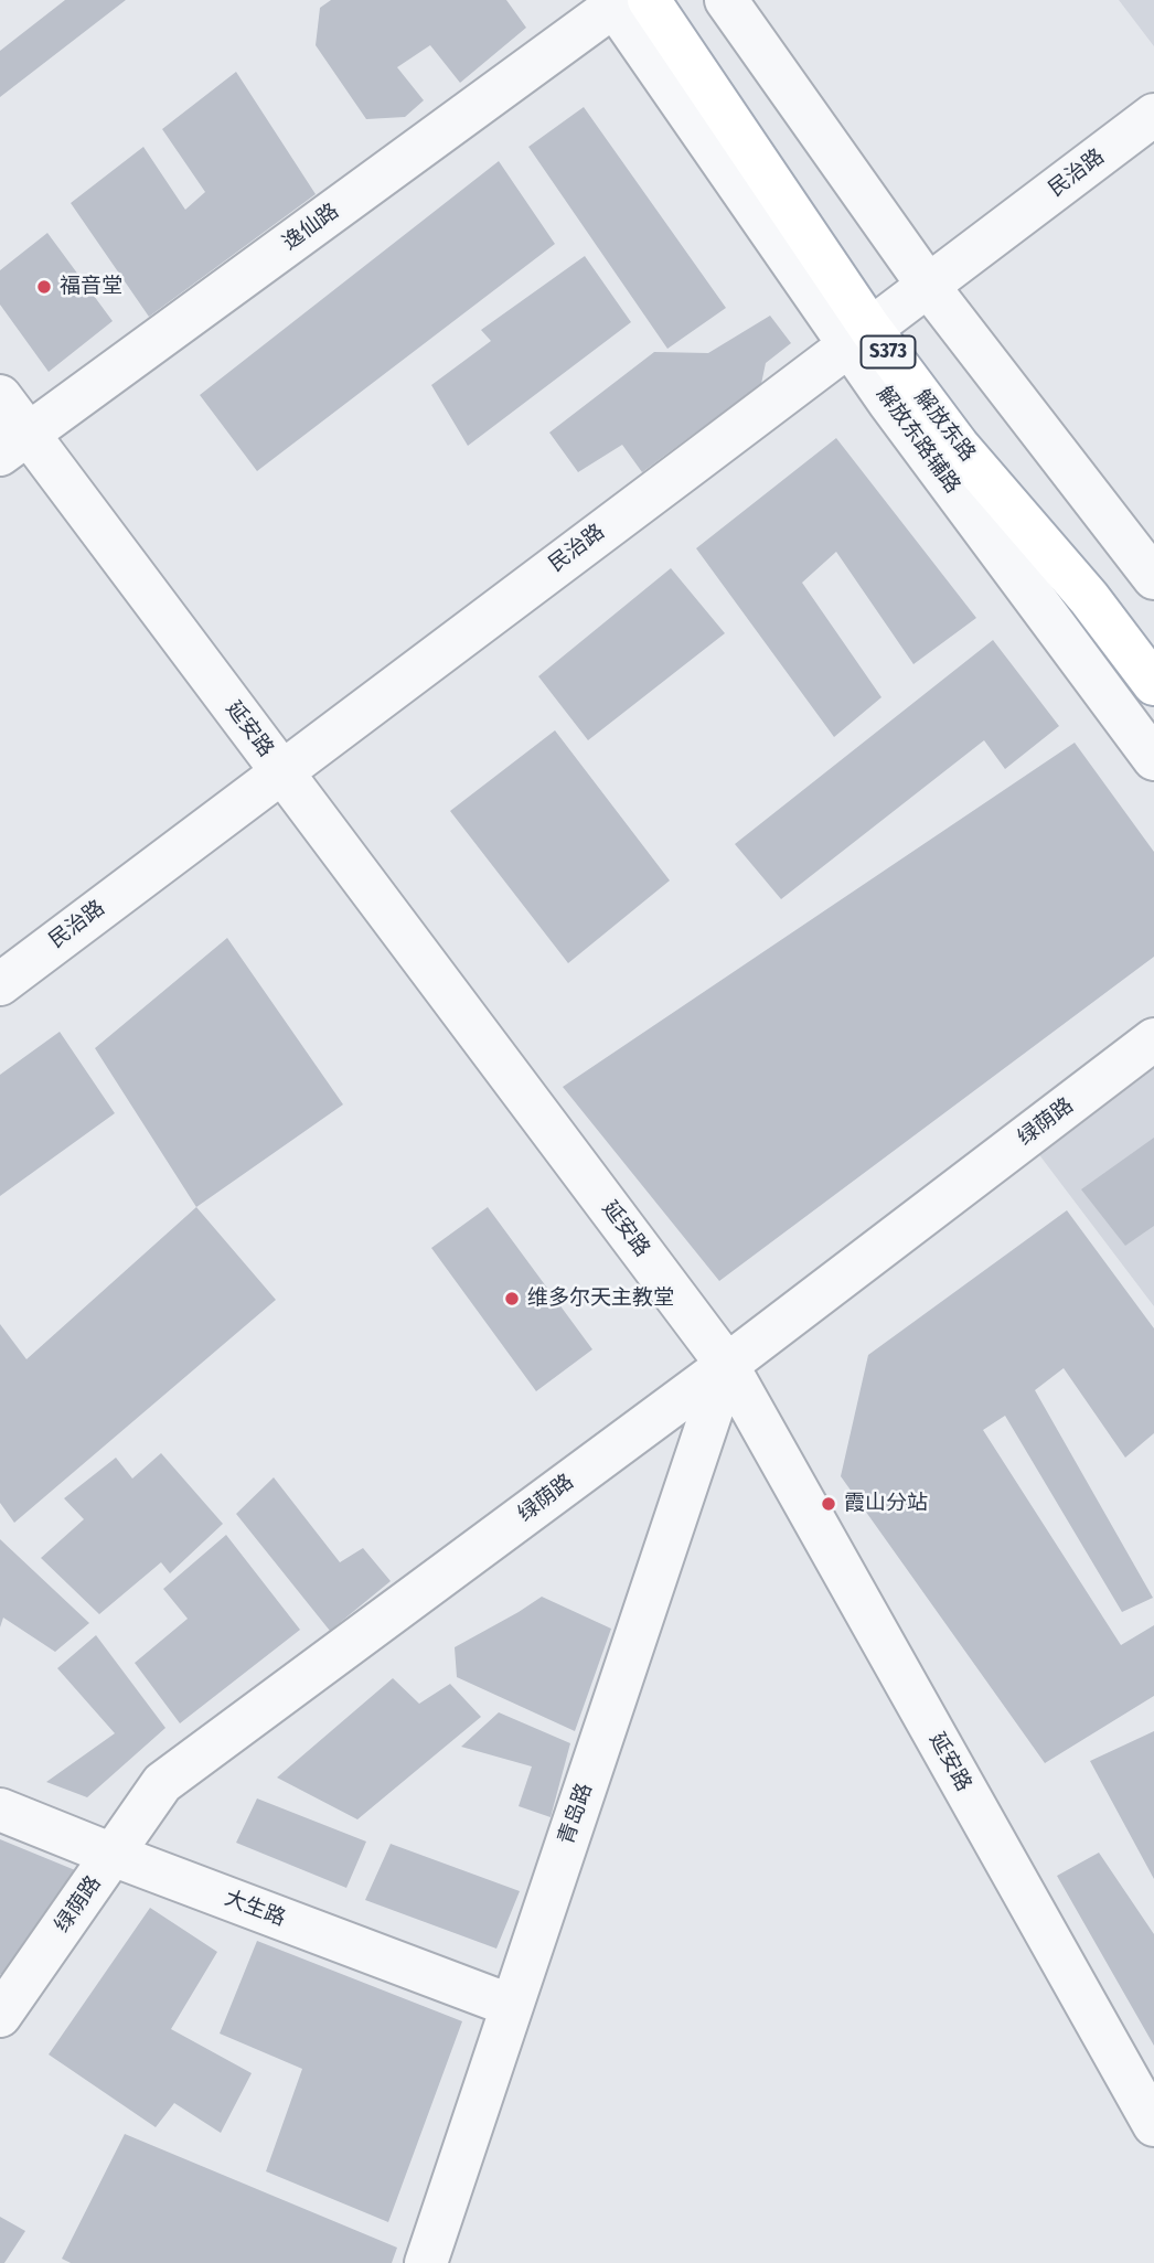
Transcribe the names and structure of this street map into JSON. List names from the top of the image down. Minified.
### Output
{"streets":{"main road":["S373","解放东路"],"street":["民治路","逸仙路","解放东路辅路","延安路","绿荫路","青岛路","大生路"]},"crossings":[["民治路","解放东路"],["民治路","延安路"],["逸仙路","延安路"],["延安路","绿荫路"],["延安路","青岛路"],["绿荫路","青岛路"],["绿荫路","大生路"],["青岛路","大生路"]],"places":["福音堂","维多尔天主教堂","霞山分站"]}
